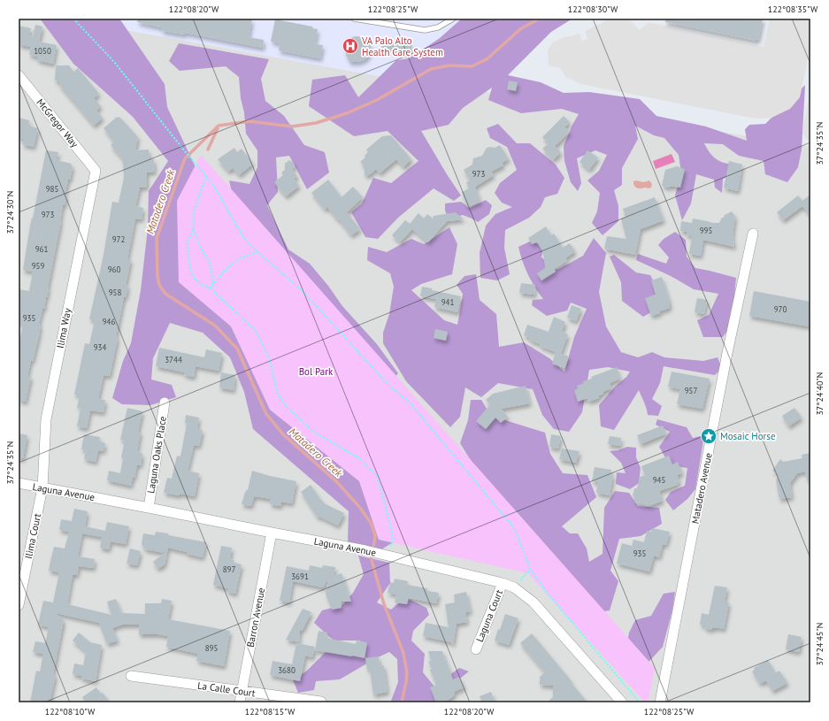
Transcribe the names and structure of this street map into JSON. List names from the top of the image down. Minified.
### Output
{"streets":{"street":["McGregor Way","Ilima Way","Laguna Oaks Place","Matadero Avenue","Laguna Avenue","Ilima Court","Laguna Court","Barron Avenue","La Calle Court"]},"crossings":[["McGregor Way","Ilima Way"],["Ilima Way","Laguna Avenue"],["Ilima Way","Ilima Court"],["Laguna Oaks Place","Laguna Avenue"],["Laguna Avenue","Ilima Court"],["Laguna Avenue","Laguna Court"],["Laguna Avenue","Barron Avenue"],["Barron Avenue","La Calle Court"]],"water":["Matadero Creek"],"parks":["Bol Park"],"places":{"hospital":["VA Palo Alto Health Care System"],"place":["Mosaic Horse"]},"house_numbers":["1050","973","985","973","995","972","961","959","960","958","941","970","935","946","934","3744","957","945","935","897","3691","895","3680"],"coordinates":["122°08'20\"W","122°08'25\"W","122°08'30\"W","122°08'35\"W","37°24'35\"N","37°24'30\"N","37°24'40\"N","37°24'45\"N","122°08'10\"W","122°08'15\"W"]}
